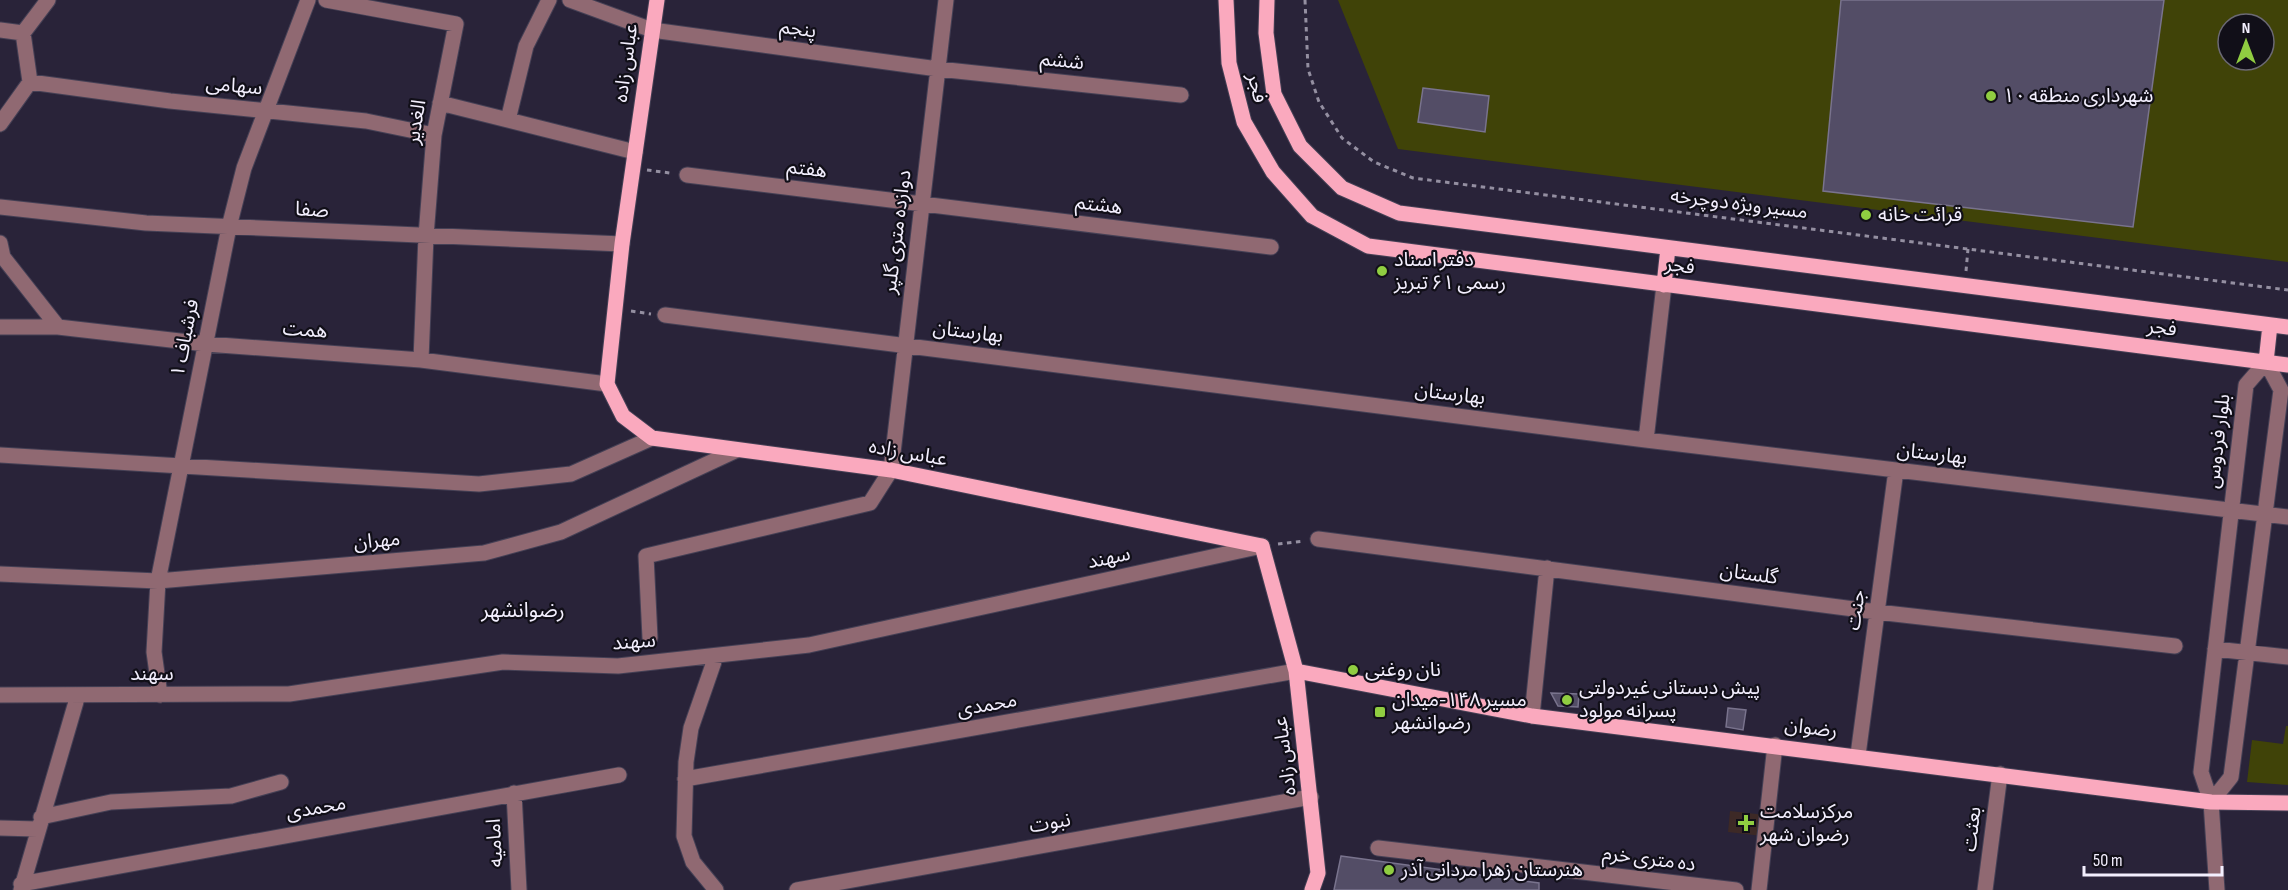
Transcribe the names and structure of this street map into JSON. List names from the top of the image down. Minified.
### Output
{"streets":{"main road":["عباس زاده","فجر","رضوان"],"street":["پنجم","ششم","سهامی","الغدیر","هفتم","هشتم","صفا","دوازده متری گلپر","همت","بهارستان","فرشباف ۱","بلوار فردوس","مهران","سهند","گلستان","جنت","محمدی","نبوت","بعثت","امامیه","ده متری خرم"],"path":["مسیر ویژه دوچرخه"]},"crossings":[["پنجم","ششم"],["پنجم","عباس زاده"],["پنجم","دوازده متری گلپر"],["ششم","دوازده متری گلپر"],["عباس زاده","صفا"],["عباس زاده","دوازده متری گلپر"],["عباس زاده","همت"],["عباس زاده","مهران"],["عباس زاده","سهند"],["عباس زاده","محمدی"],["عباس زاده","رضوان"],["عباس زاده","نبوت"],["سهامی","الغدیر"],["سهامی","فرشباف ۱"],["فجر","بلوار فردوس"],["الغدیر","صفا"],["الغدیر","همت"],["هفتم","هشتم"],["هفتم","دوازده متری گلپر"],["هشتم","دوازده متری گلپر"],["صفا","فرشباف ۱"],["دوازده متری گلپر","بهارستان"],["همت","فرشباف ۱"],["بهارستان","بلوار فردوس"],["بهارستان","جنت"],["فرشباف ۱","مهران"],["فرشباف ۱","سهند"],["بلوار فردوس","رضوان"],["گلستان","جنت"],["جنت","رضوان"],["محمدی","رضوان"],["محمدی","امامیه"],["رضوان","بعثت"]],"districts":["رضوانشهر"],"places":{"other":["شهرداری منطقه ۱۰","قرائت خانه","دفتر اسناد رسمی ۶۱ تبریز","نان روغنی","پیش دبستانی غیردولتی پسرانه مولود","هنرستان زهرا مردانی آذر"],"transit":["مسیر ۱۴۸-میدان رضوانشهر"],"health":["مرکزسلامت رضوان شهر"]},"scale_bar":"50 m","north":"top"}
